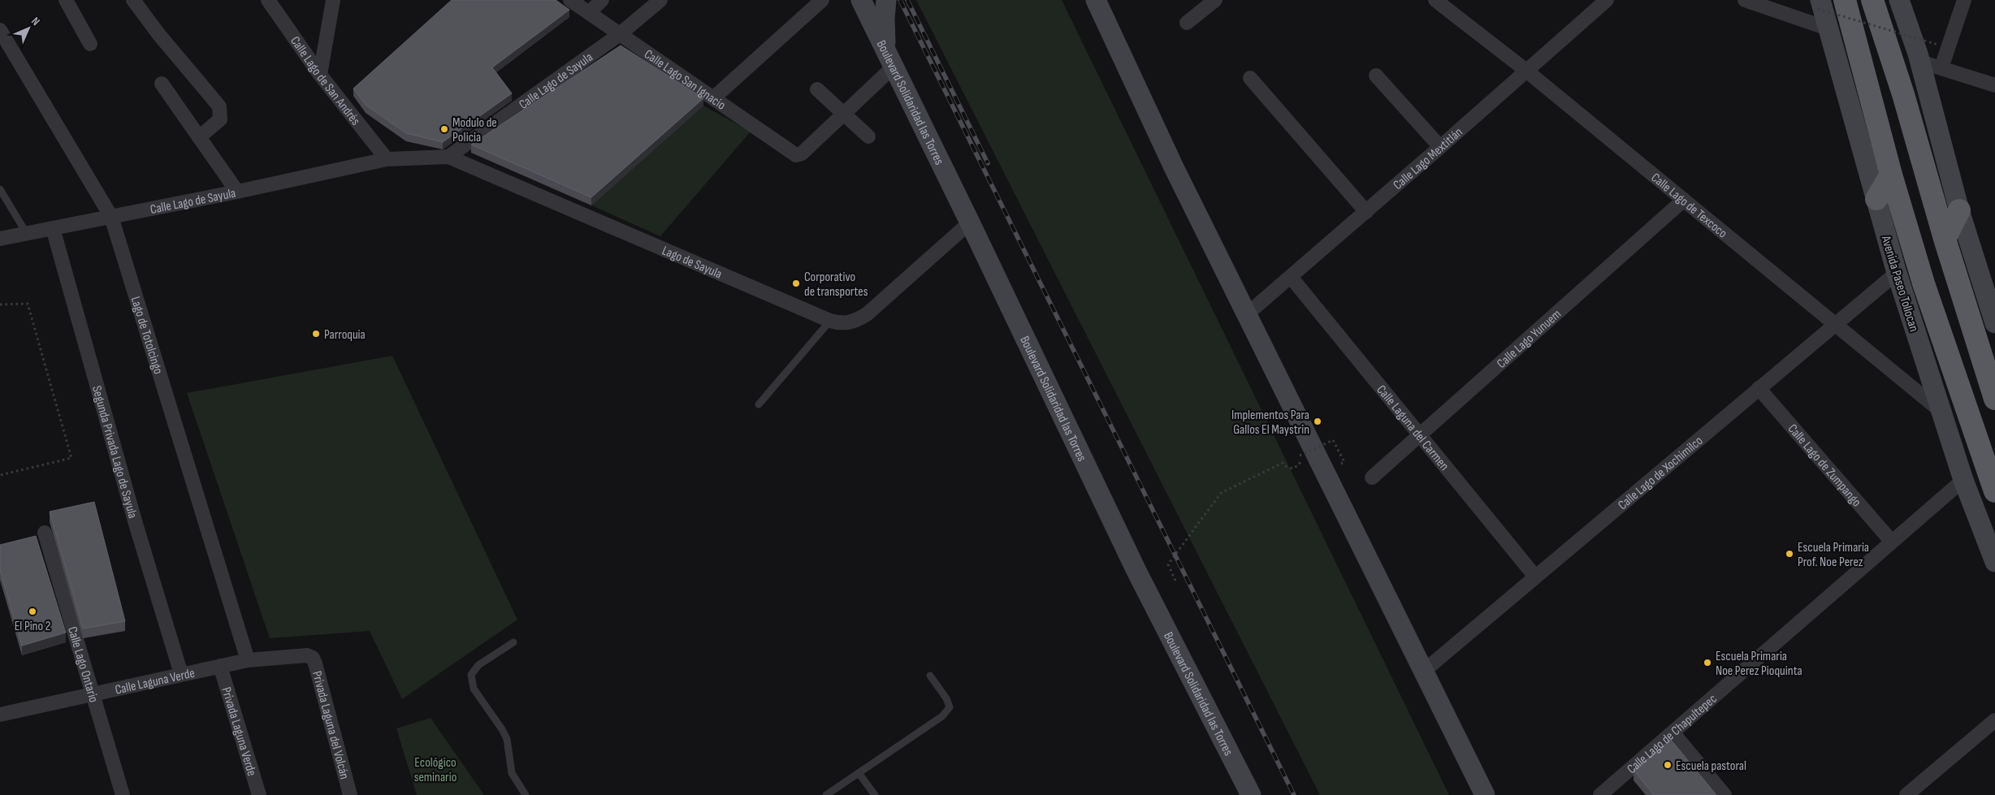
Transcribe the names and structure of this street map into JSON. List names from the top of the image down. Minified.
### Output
{"streets":{"highway":["Avenida Paseo Tollocan"],"main road":["Boulevard Solidaridad las Torres"],"street":["Calle Lago de Sayula","Calle Lago San Ignacio","Calle Lago de San Andrés","Calle Lago Mextitlán","Calle Lago de Texcoco","Lago de Sayula","Lago de Totolcingo","Calle Lago Yunuem","Calle Laguna del Carmen","Segunda Privada Lago de Sayula","Calle Lago de Zumpango","Calle Lago de Xochimilco","Calle Lago Ontario","Calle Laguna Verde","Privada Laguna del Volcán","Privada Laguna Verde","Calle Lago de Chapultepec"]},"crossings":[["Calle Lago de Sayula","Calle Lago San Ignacio"],["Calle Lago de Sayula","Calle Lago de San Andrés"],["Calle Lago de Sayula","Lago de Sayula"],["Calle Lago de Sayula","Lago de Totolcingo"],["Calle Lago de Sayula","Segunda Privada Lago de Sayula"],["Calle Lago de San Andrés","Lago de Sayula"],["Boulevard Solidaridad las Torres","Lago de Sayula"],["Calle Lago Mextitlán","Calle Lago de Texcoco"],["Calle Lago Mextitlán","Calle Laguna del Carmen"],["Calle Lago de Texcoco","Avenida Paseo Tollocan"],["Calle Lago de Texcoco","Calle Lago Yunuem"],["Calle Lago de Texcoco","Calle Lago de Xochimilco"],["Avenida Paseo Tollocan","Calle Lago de Xochimilco"],["Avenida Paseo Tollocan","Calle Lago de Chapultepec"],["Lago de Totolcingo","Calle Laguna Verde"],["Calle Lago Yunuem","Calle Laguna del Carmen"],["Calle Laguna del Carmen","Calle Lago de Xochimilco"],["Segunda Privada Lago de Sayula","Calle Laguna Verde"],["Calle Lago de Zumpango","Calle Lago de Xochimilco"],["Calle Lago de Zumpango","Calle Lago de Chapultepec"],["Calle Lago Ontario","Calle Laguna Verde"],["Calle Laguna Verde","Privada Laguna del Volcán"],["Calle Laguna Verde","Privada Laguna Verde"]],"parks":["Ecológico seminario"],"places":["Modulo de Policia","Corporativo de transportes","Parroquia","Implementos Para Gallos El Maystrin","Escuela Primaria Prof. Noe Perez","El Pino 2","Escuela Primaria Noe Perez Pioquinta","Escuela pastoral"],"north":"top right"}
